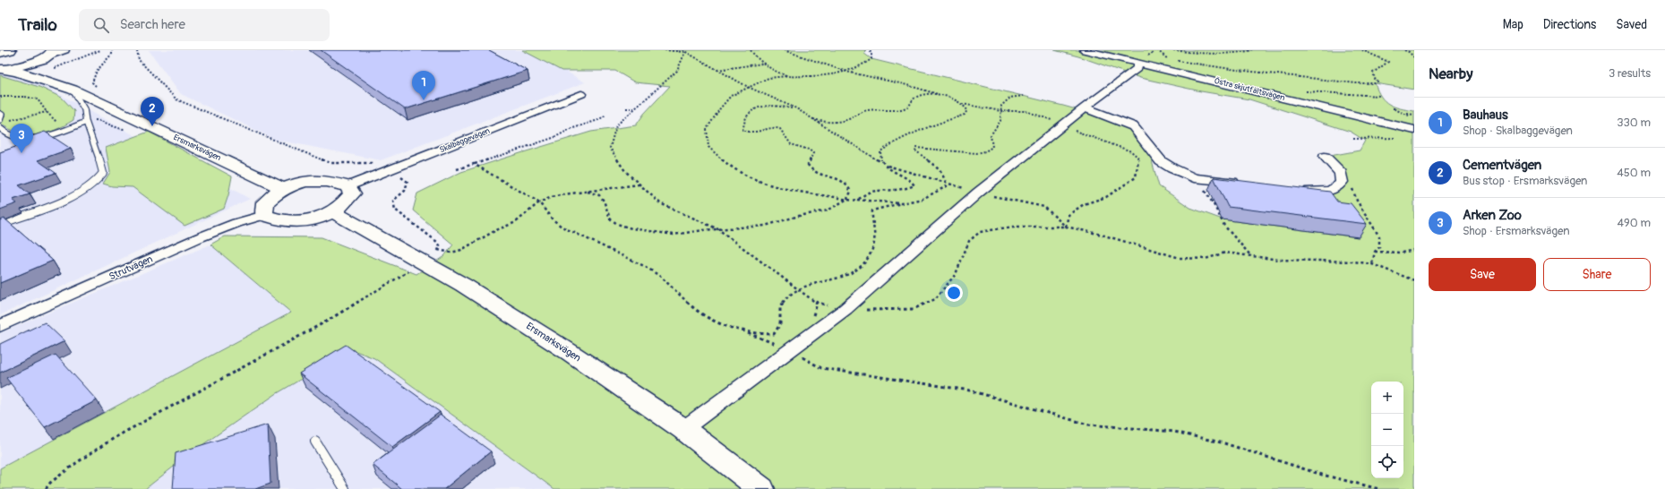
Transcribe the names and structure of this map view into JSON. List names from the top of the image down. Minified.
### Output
{"streets":{"main road":["Ersmarksvägen"],"street":["Östra skjutfältsvägen","Skalbaggevägen","Strutvägen"]},"page":{"header":"Trailo","search":"Search here","nav":["Map","Directions","Saved"],"heading":["Nearby","3 results"],"pins":["1","2","3"],"list":[{"mark":"1","name":"Bauhaus","note":"Shop · Skalbaggevägen","value":"330 m"},{"mark":"2","name":"Cementvägen","note":"Bus stop · Ersmarksvägen","value":"450 m"},{"mark":"3","name":"Arken Zoo","note":"Shop · Ersmarksvägen","value":"490 m"}],"buttons":["Save","Share"],"map_buttons":["+","−"]}}
